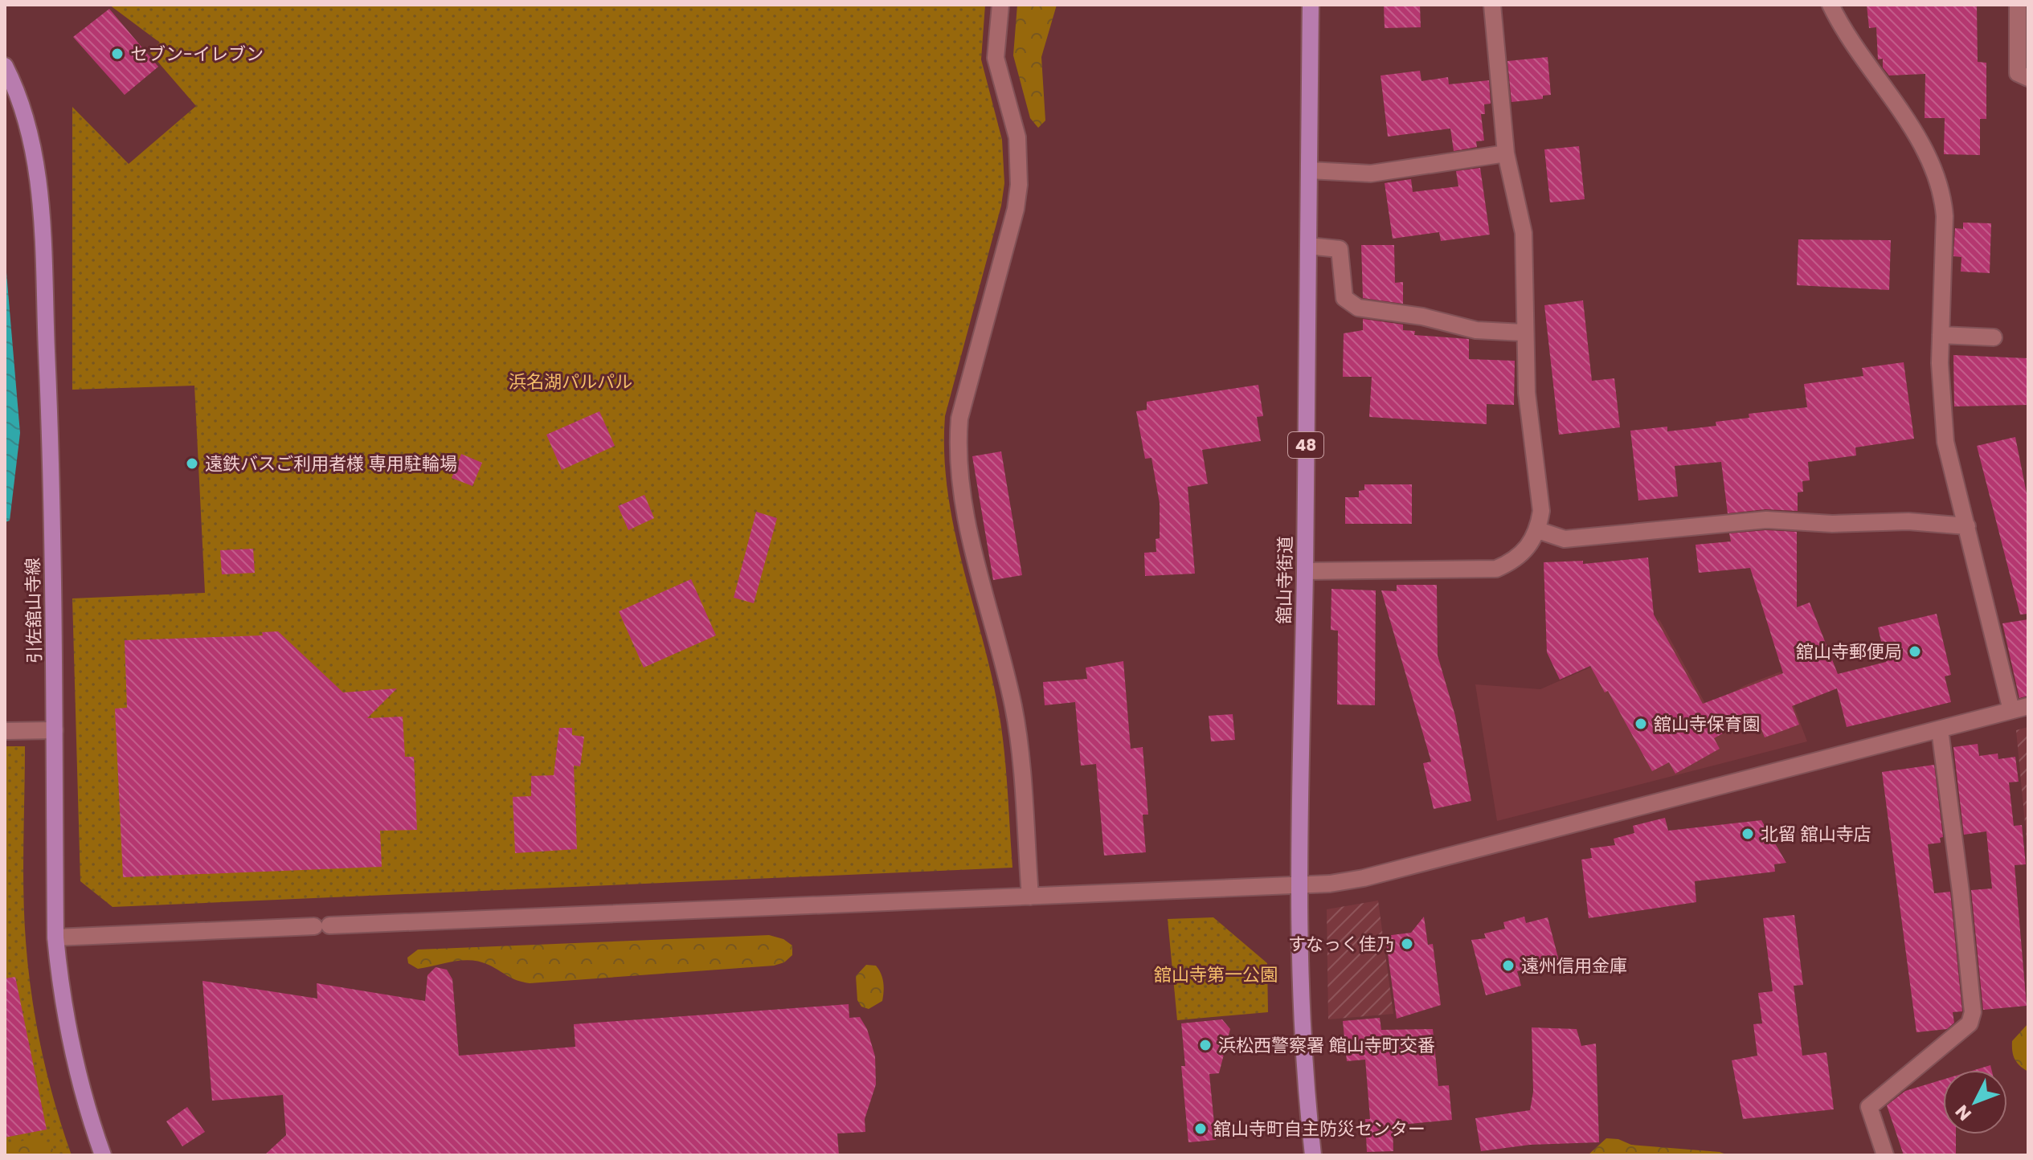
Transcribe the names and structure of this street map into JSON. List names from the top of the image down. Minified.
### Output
{"streets":{"main road":["48","舘山寺街道","引佐舘山寺線"]},"parks":["浜名湖パルパル","舘山寺第一公園"],"places":["セブン-イレブン","遠鉄バスご利用者様 専用駐輪場","舘山寺郵便局","舘山寺保育園","北留 舘山寺店","すなっく佳乃","遠州信用金庫","浜松西警察署 館山寺町交番","舘山寺町自主防災センター"],"north":"bottom left"}
